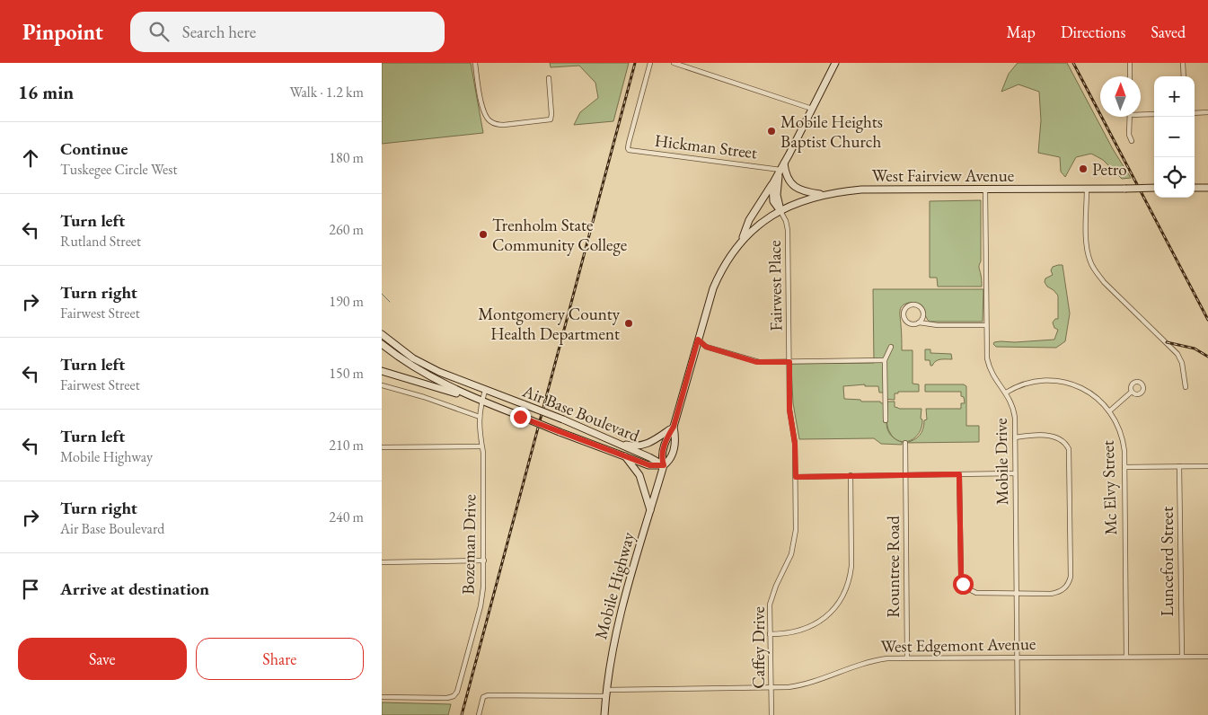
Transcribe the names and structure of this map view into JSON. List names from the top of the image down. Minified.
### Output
{"streets":{"main road":["West Fairview Avenue","Air Base Boulevard","Mobile Highway"],"street":["Hickman Street","Fairwest Place","Mobile Drive","Mc Elvy Street","Bozeman Drive","Lunceford Street","Rountree Road","West Edgemont Avenue","Caffey Drive"]},"crossings":[["West Fairview Avenue","Fairwest Place"],["West Fairview Avenue","Mobile Drive"],["West Fairview Avenue","Mobile Highway"],["Fairwest Place","Caffey Drive"],["Air Base Boulevard","Bozeman Drive"],["Air Base Boulevard","Mobile Highway"],["Mobile Drive","Mc Elvy Street"],["Mobile Drive","West Edgemont Avenue"],["Mc Elvy Street","West Edgemont Avenue"],["Lunceford Street","West Edgemont Avenue"],["Rountree Road","West Edgemont Avenue"],["Mobile Highway","West Edgemont Avenue"],["West Edgemont Avenue","Caffey Drive"]],"places":["Mobile Heights Baptist Church","Petro","Trenholm State Community College","Montgomery County Health Department"],"north":"top","page":{"header":"Pinpoint","search":"Search here","nav":["Map","Directions","Saved"],"heading":["16 min","Walk · 1.2 km"],"map_buttons":["+","−"],"list":[["Continue","Tuskegee Circle West","180 m"],["Turn left","Rutland Street","260 m"],["Turn right","Fairwest Street","190 m"],["Turn left","Fairwest Street","150 m"],["Turn left","Mobile Highway","210 m"],["Turn right","Air Base Boulevard","240 m"],"Arrive at destination"],"buttons":["Save","Share"]}}
